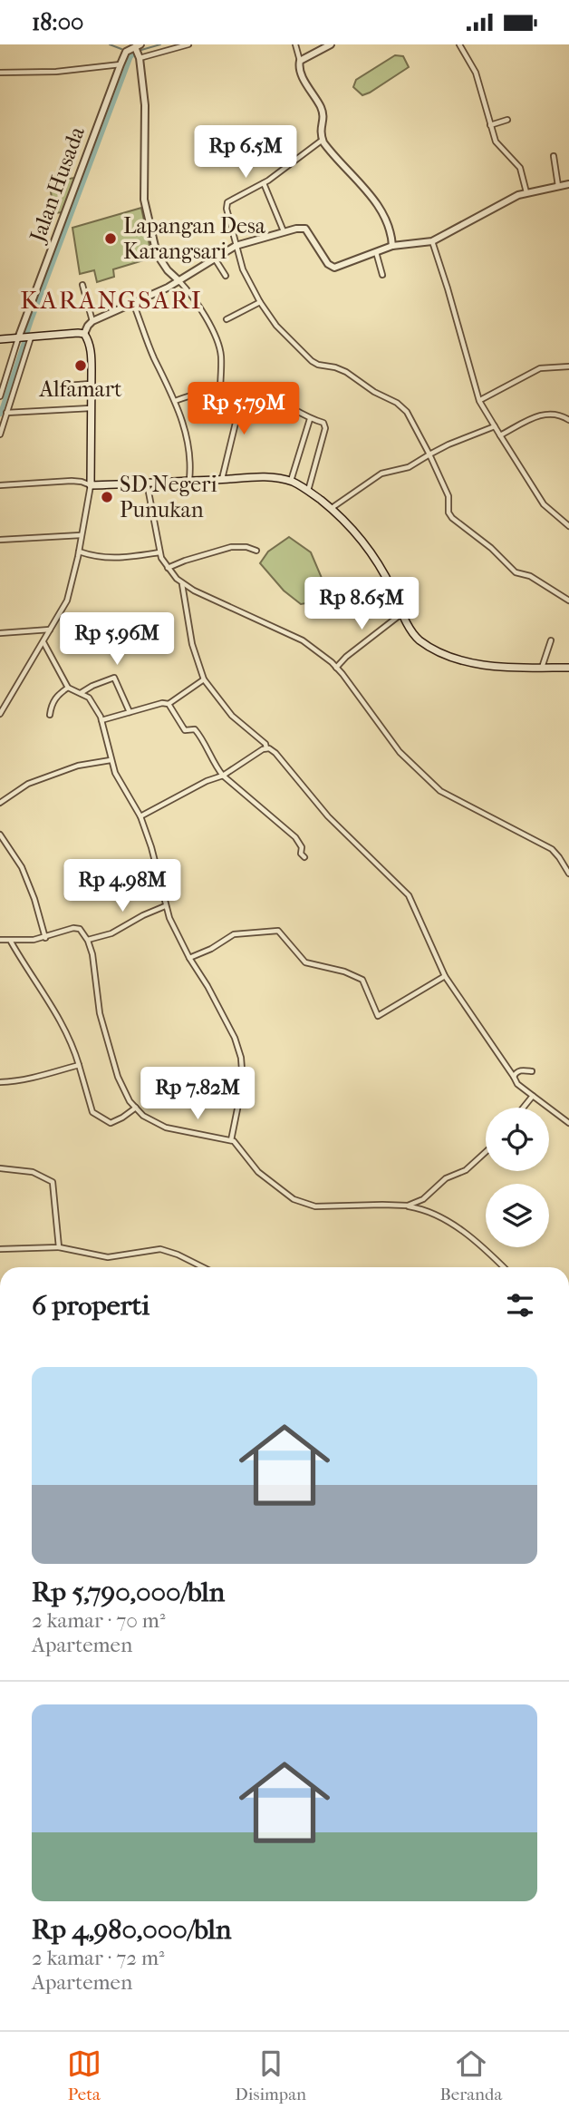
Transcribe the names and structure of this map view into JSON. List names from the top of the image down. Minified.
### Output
{"streets":{"street":["Jalan Husada"]},"districts":["KARANGSARI"],"places":["Lapangan Desa Karangsari","Alfamart","SD Negeri Punukan"],"page":{"status":"18:00","price":["Rp 6.5M","Rp 5.79M","Rp 8.65M","Rp 5.96M","Rp 4.98M","Rp 7.82M"],"heading":"6 properti","list":[{"name":"Rp 5,790,000/bln","note":"2 kamar · 70 m² · Apartemen"},{"name":"Rp 4,980,000/bln","note":"2 kamar · 72 m² · Apartemen"}],"tabs":["Peta","Disimpan","Beranda"]}}
